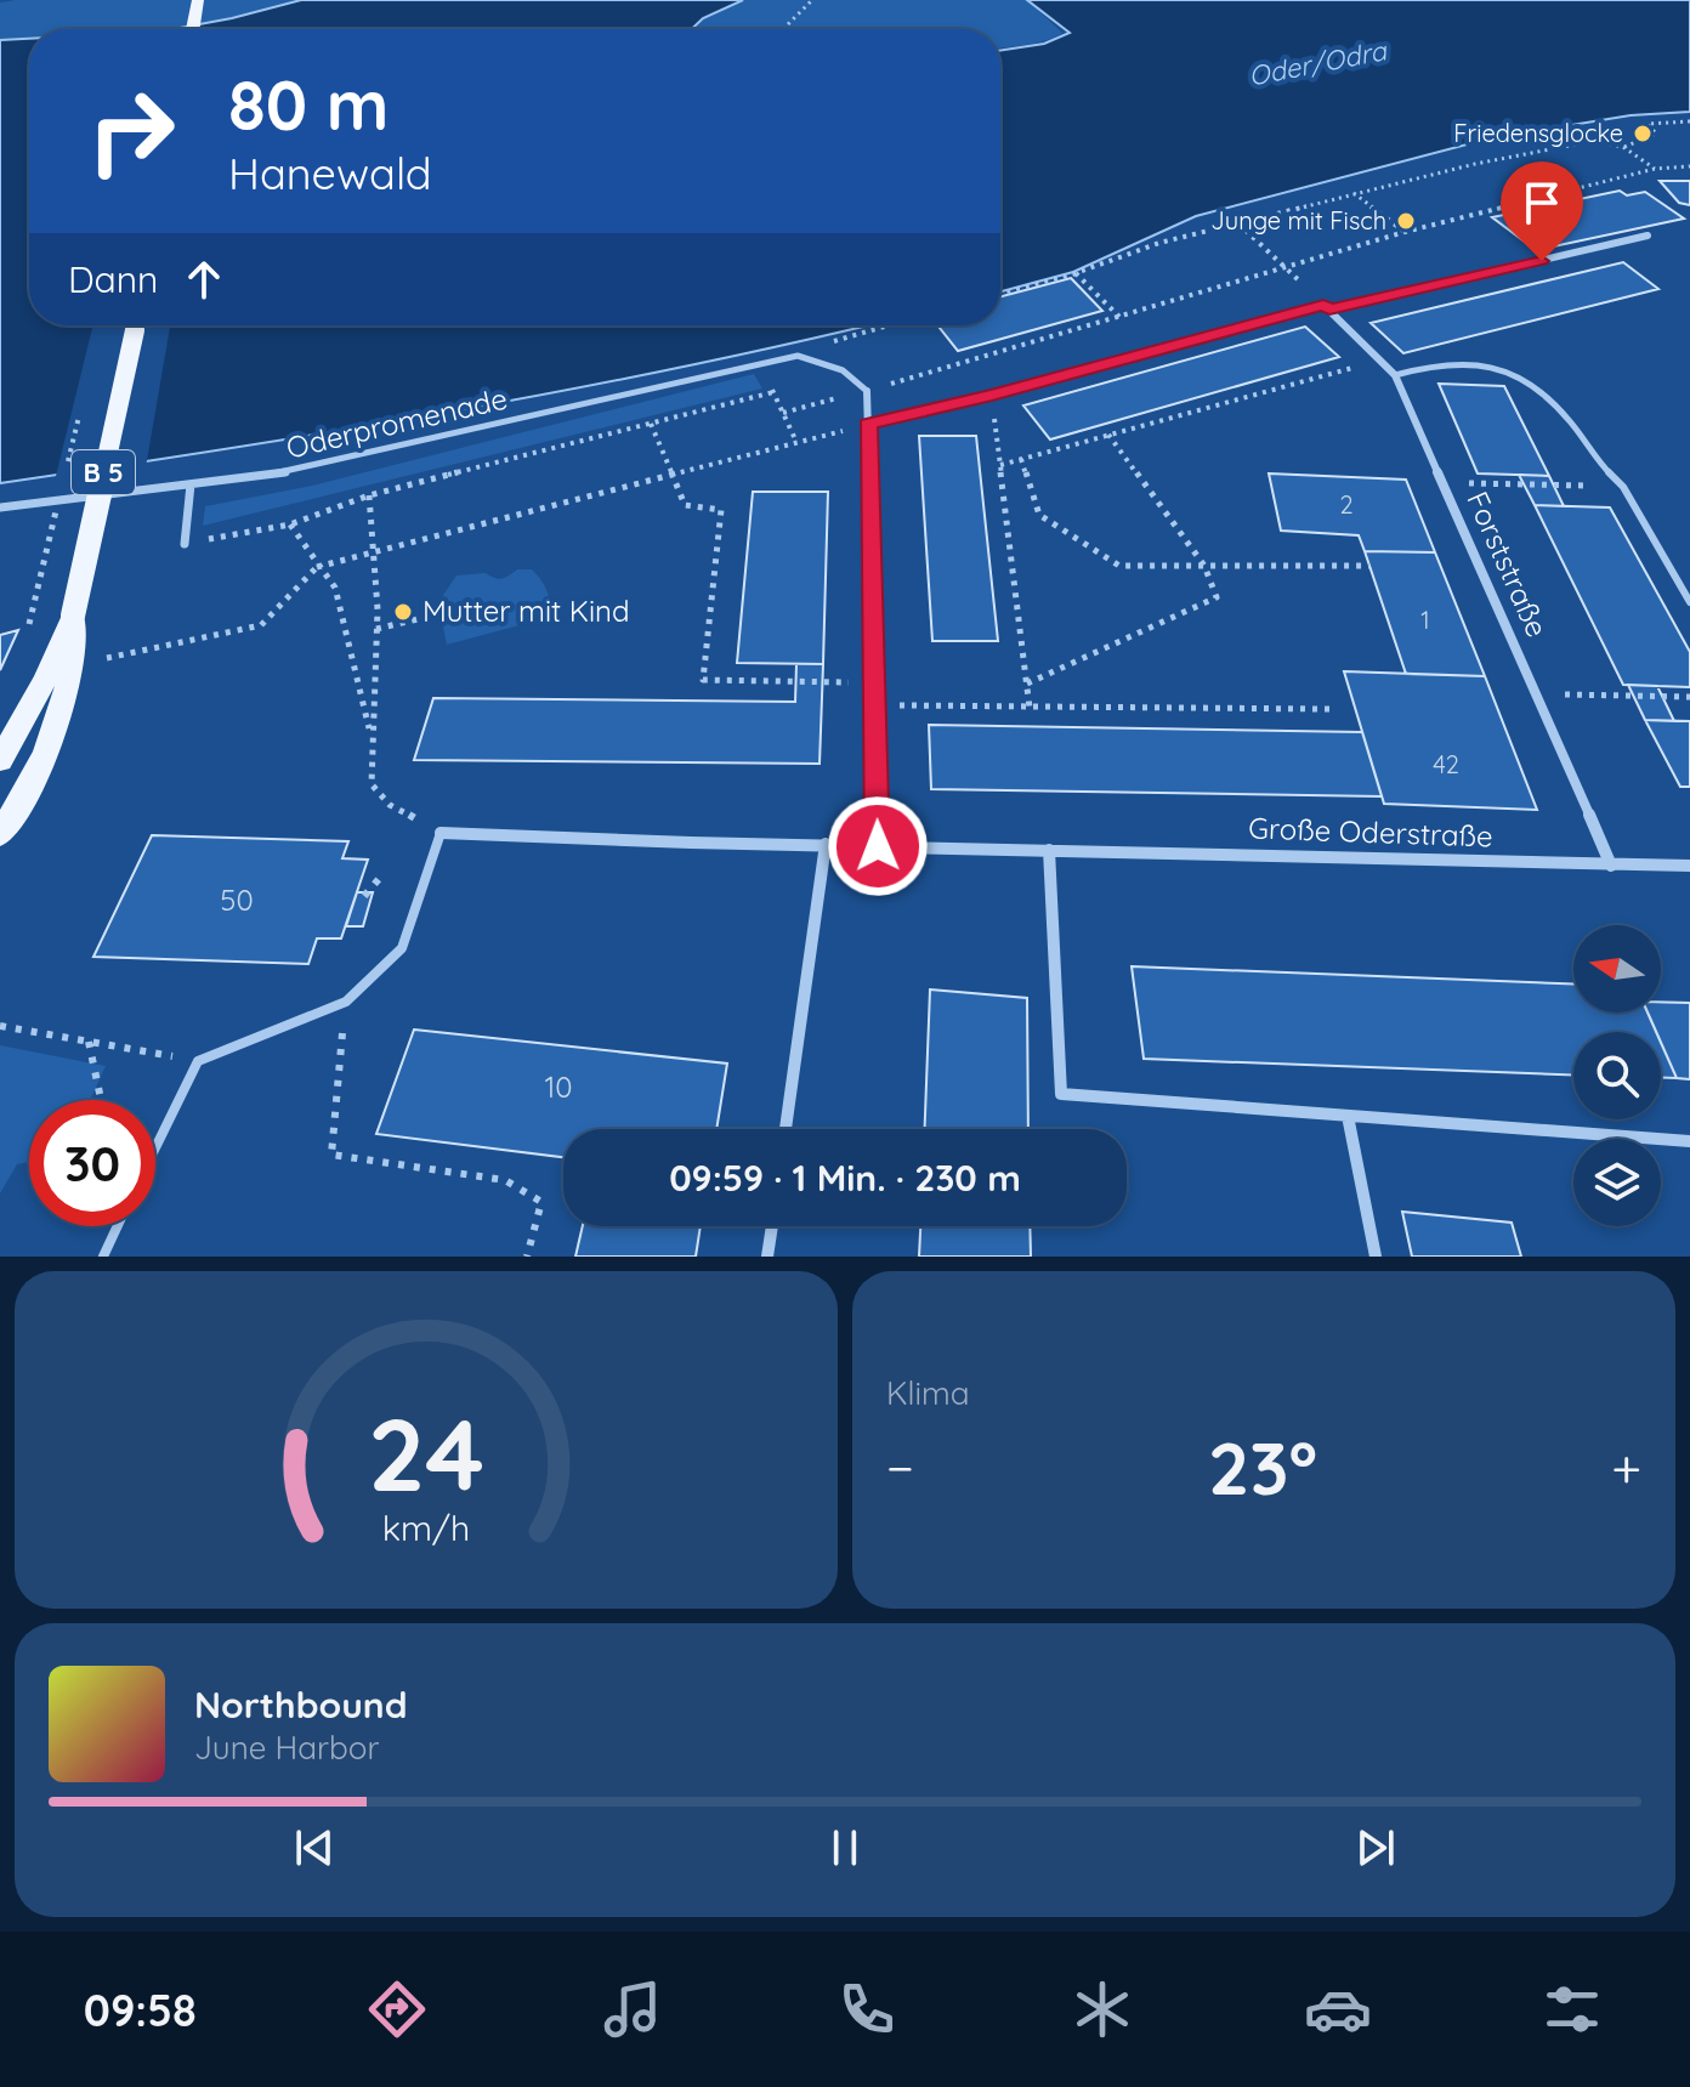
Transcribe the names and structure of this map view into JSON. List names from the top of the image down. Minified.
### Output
{"streets":{"main road":["B 5"],"street":["Oderpromenade","Forststraße","Große Oderstraße"]},"crossings":[["Forststraße","Große Oderstraße"]],"water":["Oder/Odra"],"places":["Friedensglocke","Junge mit Fisch","Mutter mit Kind"],"house_numbers":["2","1","42","50","10"],"north":"left","page":{"turn":["80 m","Hanewald"],"then":"Dann","limit":"30","trip":"09:59 · 1 Min. · 230 m","tile":"Klima","heat":["−","23°","+"],"song":["Northbound","June Harbor"],"tabs":"09:58","gauge":["24","km/h"]}}
